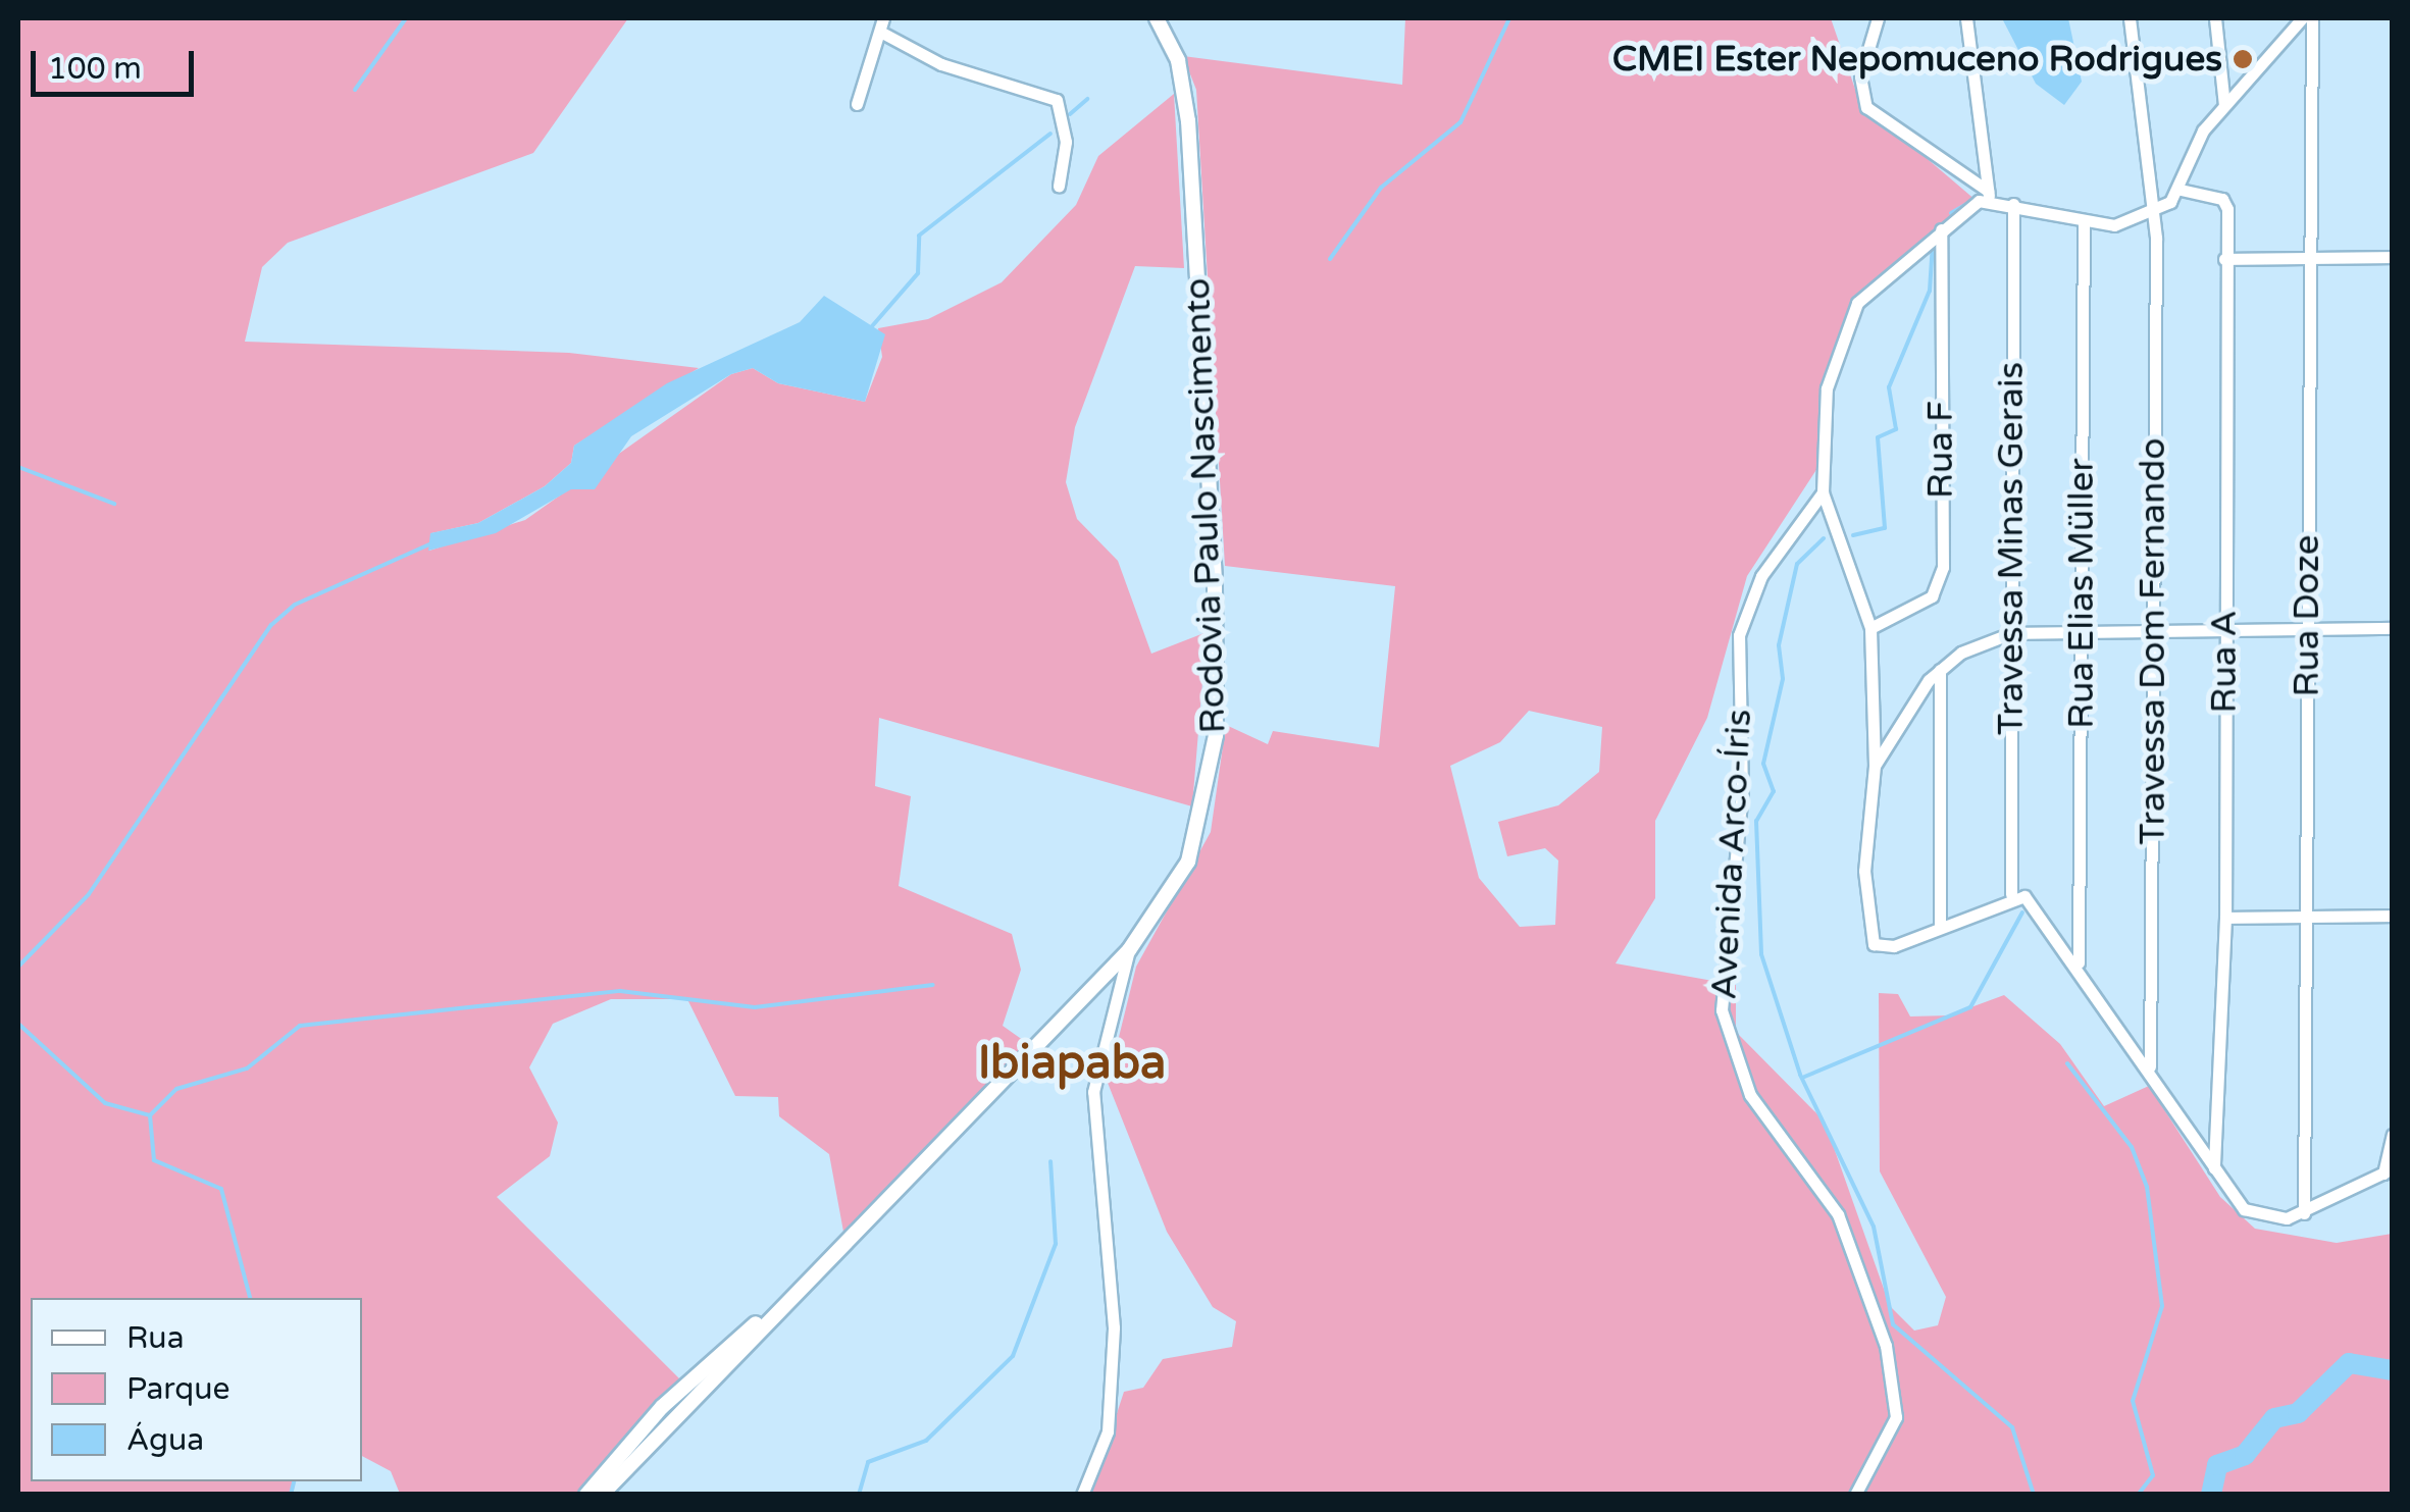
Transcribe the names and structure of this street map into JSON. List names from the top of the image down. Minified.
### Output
{"streets":{"main road":["Rodovia Paulo Nascimento"],"street":["Rua F","Travessa Minas Gerais","Rua Elias Müller","Rua Doze","Travessa Dom Fernando","Rua A","Avenida Arco-Íris"]},"districts":["Ibiapaba"],"places":["CMEI Ester Nepomuceno Rodrigues"],"legend":["Rua","Parque","Água"],"scale_bar":"100 m"}
